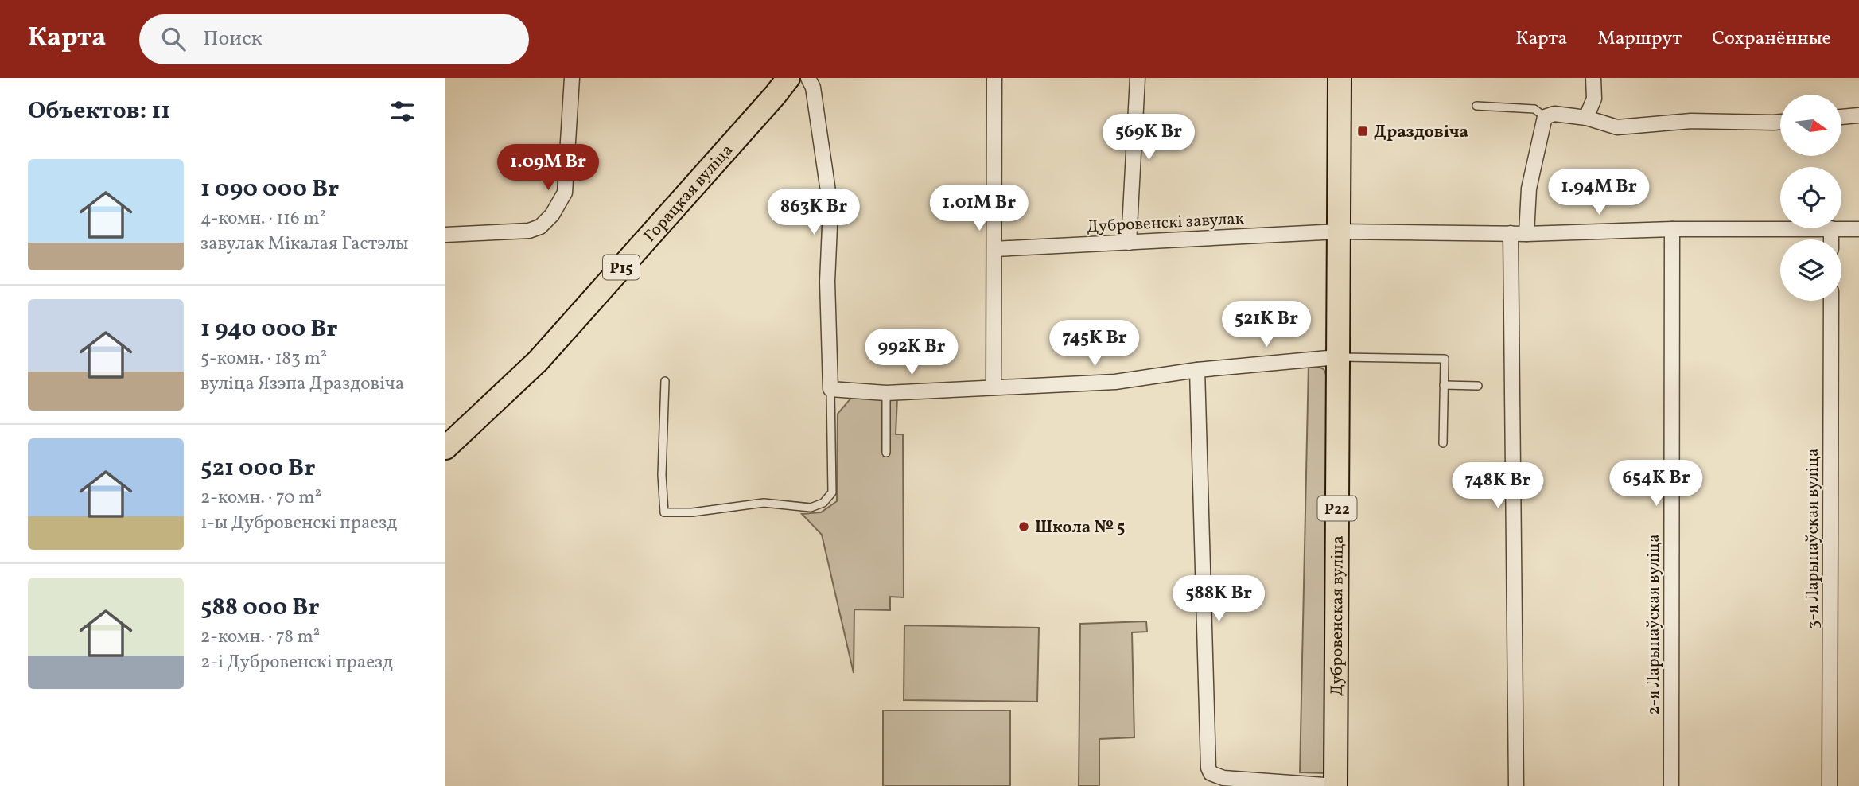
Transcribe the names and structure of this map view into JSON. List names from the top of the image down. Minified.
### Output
{"streets":{"main road":["Горацкая вуліца","Р15","Р22","Дубровенская вуліца"],"street":["Дубровенскі завулак","3-я Ларынаўская вуліца","2-я Ларынаўская вуліца"]},"crossings":[["Дубровенскі завулак","Дубровенская вуліца"],["Дубровенскі завулак","2-я Ларынаўская вуліца"]],"places":{"transit":["Драздовіча"],"other":["Школа № 5"]},"north":"right","page":{"header":"Карта","search":"Поиск","nav":["Карта","Маршрут","Сохранённые"],"heading":"Объектов: 11","price":["569K Br","1.09M Br","1.94M Br","1.01M Br","863K Br","521K Br","745K Br","992K Br","654K Br","748K Br","588K Br"],"list":[{"name":"1 090 000 Br","note":"4-комн. · 116 m² · завулак Мікалая Гастэлы"},{"name":"1 940 000 Br","note":"5-комн. · 183 m² · вуліца Язэпа Драздовіча"},{"name":"521 000 Br","note":"2-комн. · 70 m² · 1-ы Дубровенскі праезд"},{"name":"588 000 Br","note":"2-комн. · 78 m² · 2-і Дубровенскі праезд"}]}}
